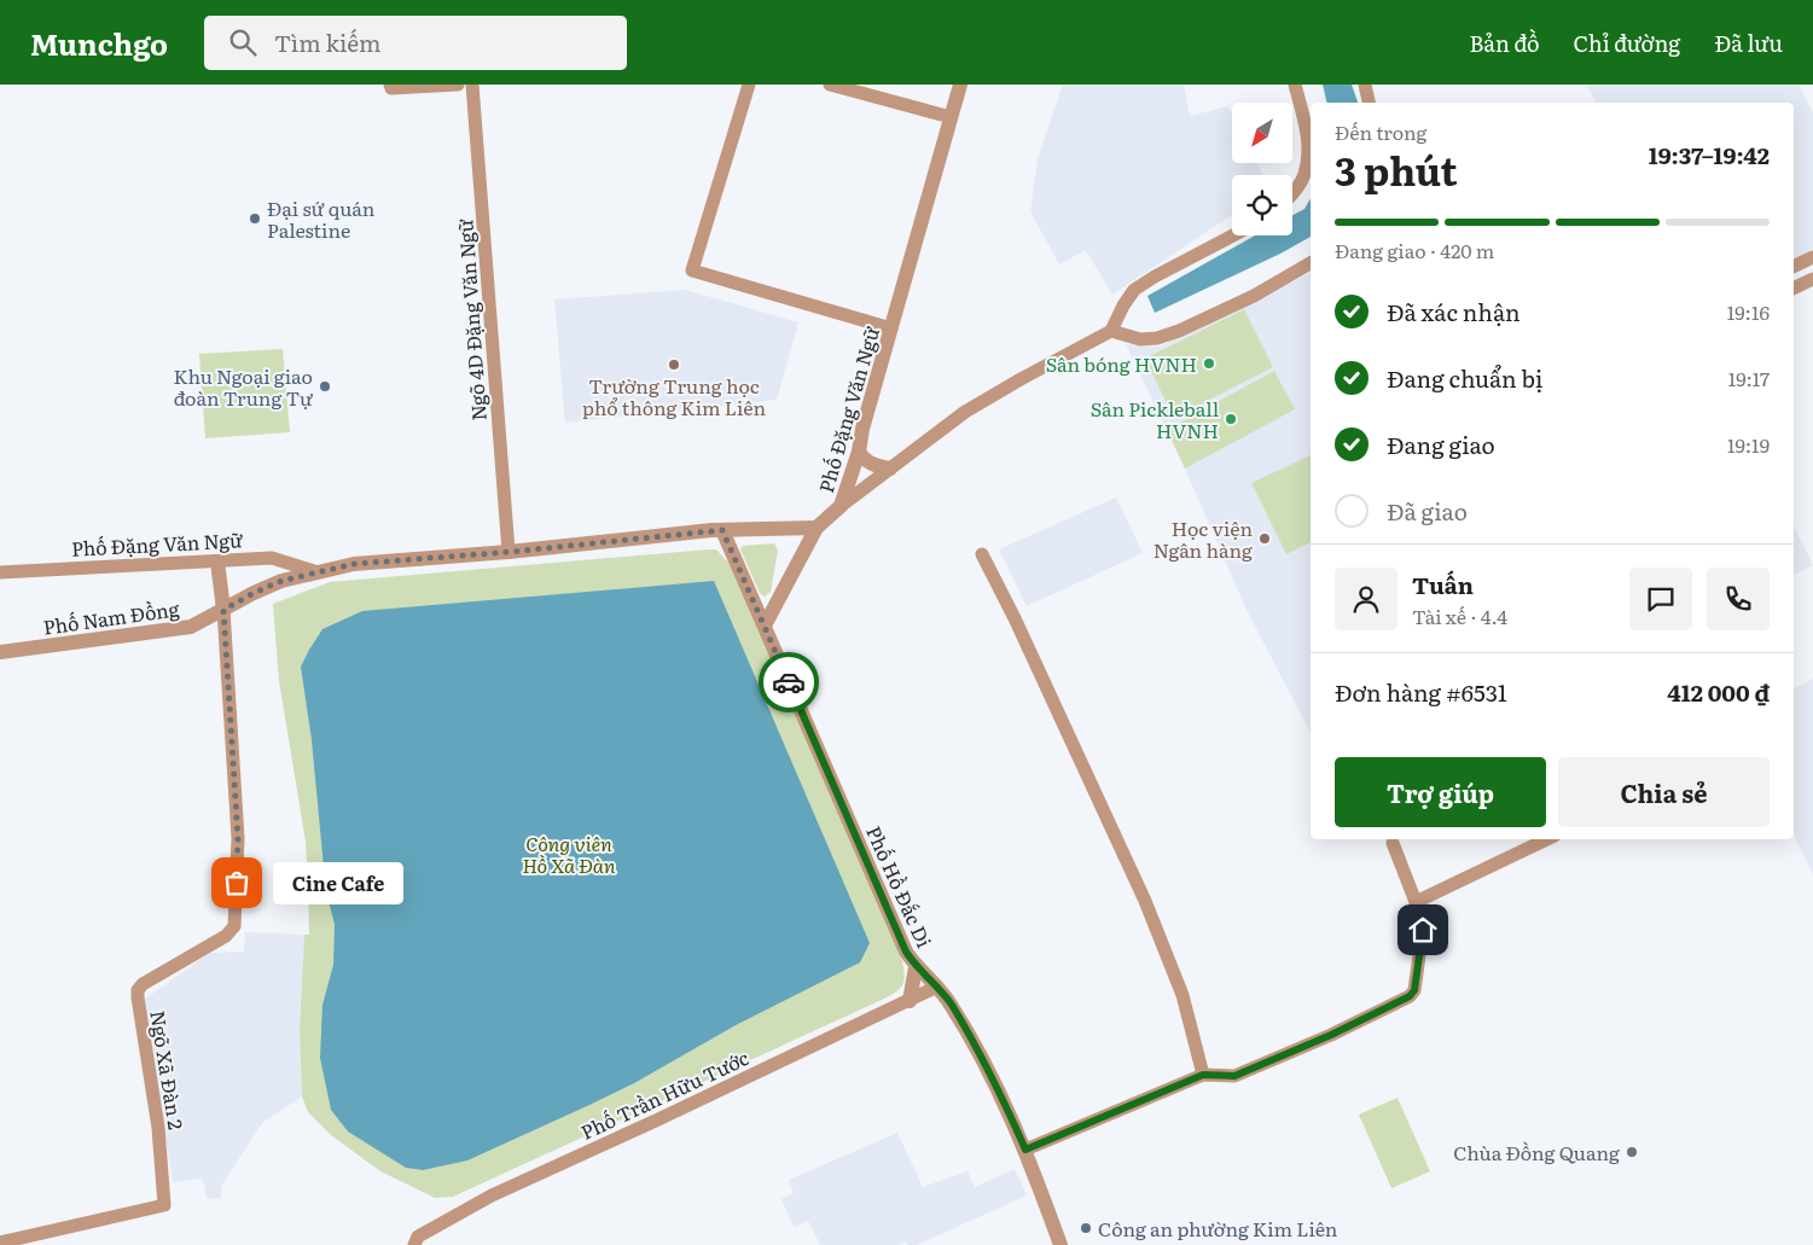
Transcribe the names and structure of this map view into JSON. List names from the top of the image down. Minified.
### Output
{"streets":{"street":["Ngõ 4D Đặng Văn Ngữ","Phố Đặng Văn Ngữ","Phố Nam Đồng","Phố Hồ Đắc Di","Ngõ Xã Đàn 2","Phố Trần Hữu Tước"]},"crossings":[["Ngõ 4D Đặng Văn Ngữ","Phố Đặng Văn Ngữ"],["Phố Đặng Văn Ngữ","Phố Nam Đồng"],["Phố Đặng Văn Ngữ","Phố Hồ Đắc Di"],["Phố Đặng Văn Ngữ","Ngõ Xã Đàn 2"],["Phố Nam Đồng","Ngõ Xã Đàn 2"],["Phố Hồ Đắc Di","Phố Trần Hữu Tước"]],"parks":["Công viên Hồ Xã Đàn"],"places":["Đại sứ quán Palestine","Sân bóng HVNH","Trường Trung học phổ thông Kim Liên","Khu Ngoại giao đoàn Trung Tự","Sân Pickleball HVNH","Học viện Ngân hàng","Cine Cafe","Chùa Đồng Quang","Công an phường Kim Liên"],"north":"bottom left","page":{"header":"Munchgo","search":"Tìm kiếm","nav":["Bản đồ","Chỉ đường","Đã lưu"],"heading":["3 phút","Đến trong","19:37–19:42"],"panel":["Tuấn","Tài xế · 4.4","Đơn hàng #6531","412 000 ₫"],"bar":"Đang giao · 420 m","list":[["Đã xác nhận","19:16"],["Đang chuẩn bị","19:17"],["Đang giao","19:19"],"Đã giao"],"buttons":["Trợ giúp","Chia sẻ"],"bubble":"Cine Cafe"}}
